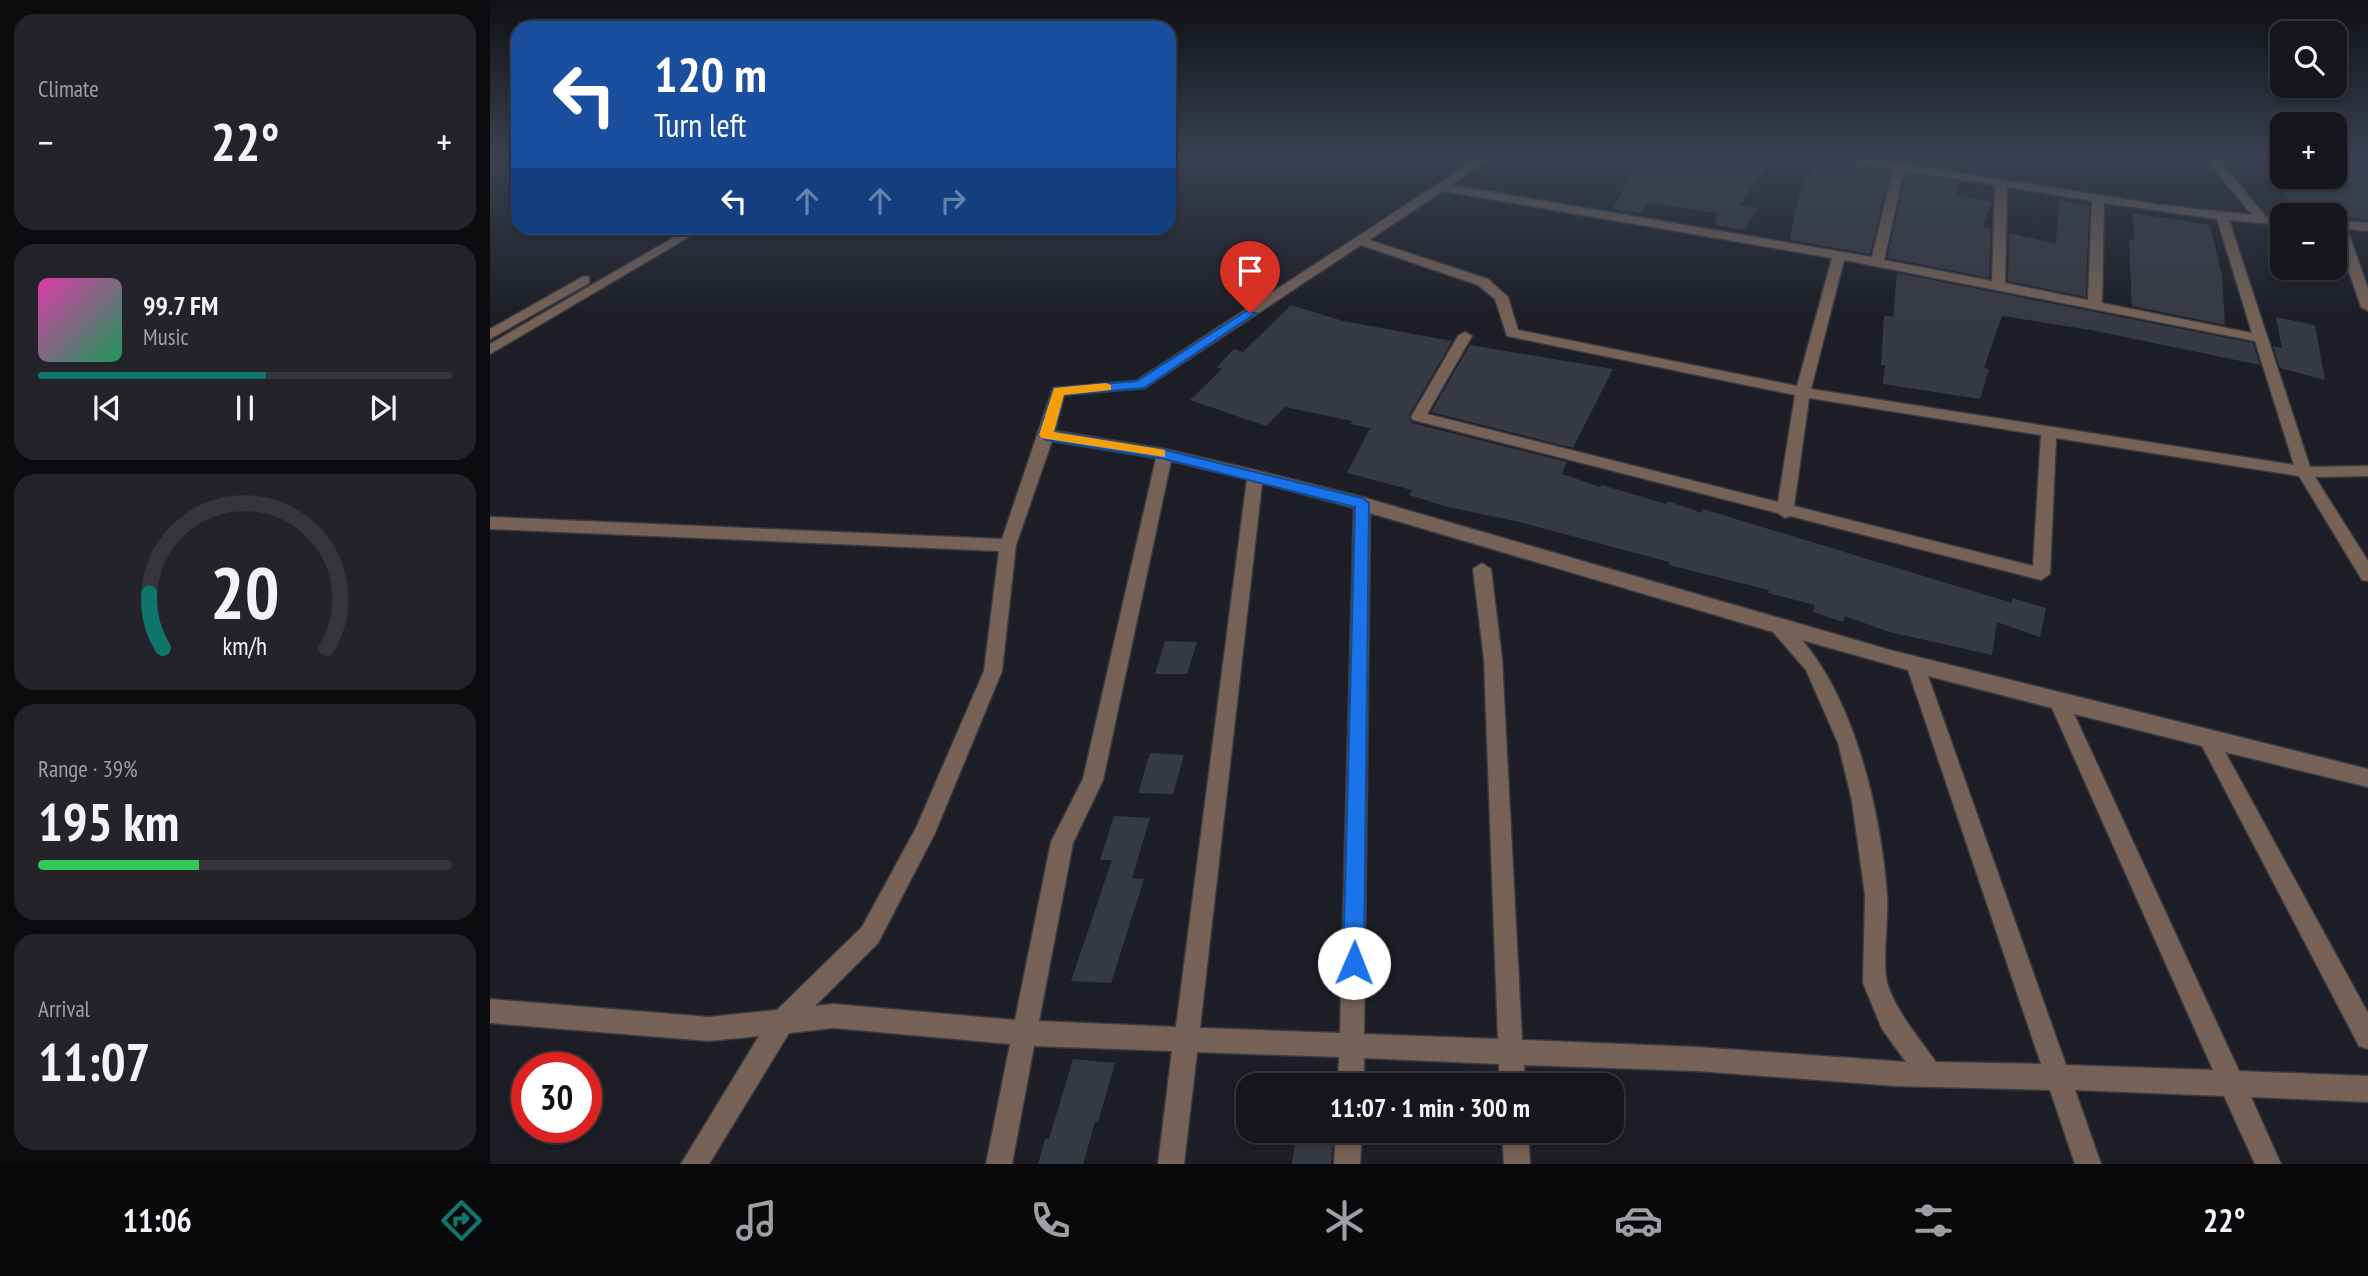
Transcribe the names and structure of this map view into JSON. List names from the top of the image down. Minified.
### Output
{"page":{"tile":["Climate",["Range · 39%","195 km"],["Arrival","11:07"]],"map_buttons":["+","−"],"turn":["120 m","Turn left"],"heat":["−","22°","+"],"song":["99.7 FM","Music"],"limit":"30","trip":"11:07 · 1 min · 300 m","tabs":["11:06","22°"],"gauge":["20","km/h"]}}
